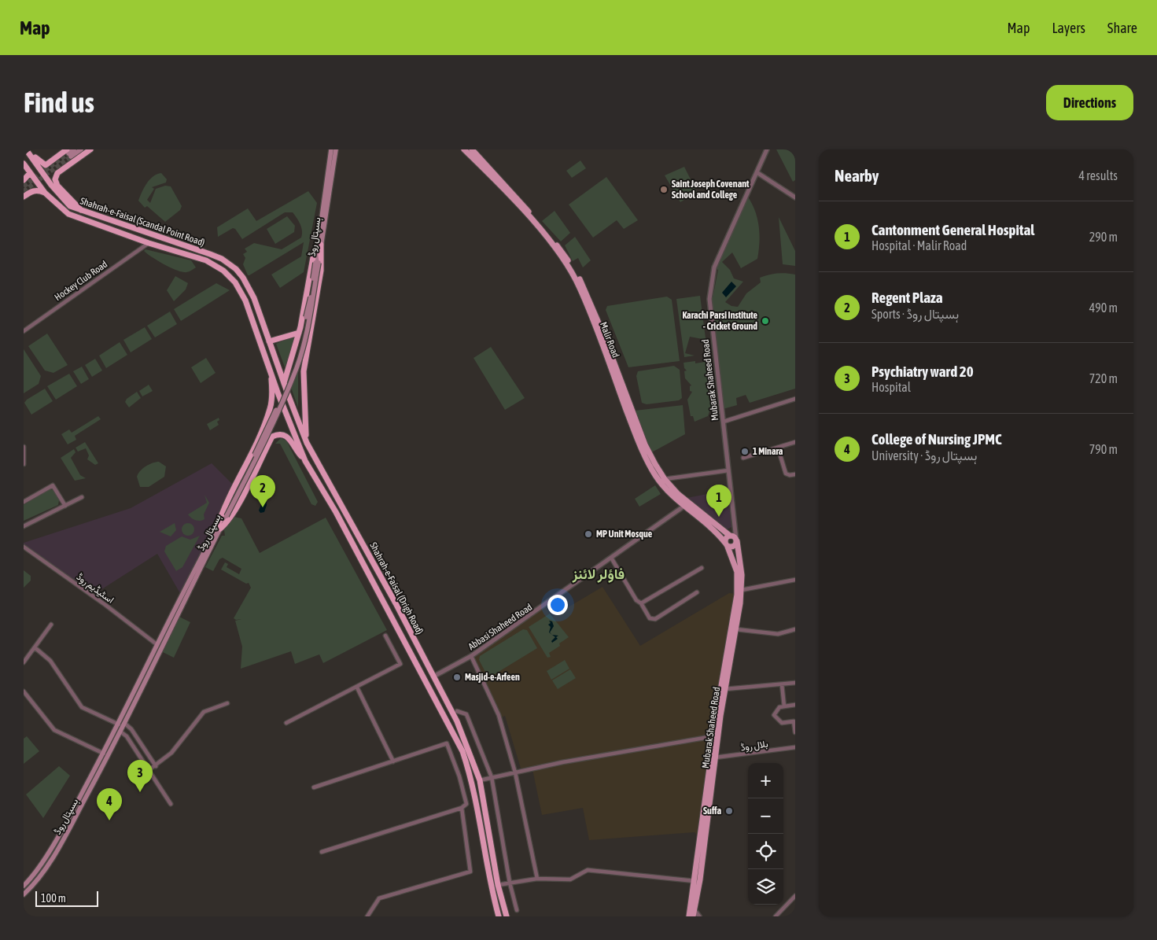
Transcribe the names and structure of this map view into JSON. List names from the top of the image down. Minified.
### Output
{"streets":{"highway":["Shahrah-e-Faisal (Scandal Point Road)","Shahrah-e-Faisal (Drigh Road)"],"main road":["ہسپتال روڈ","Malir Road","Mubarak Shaheed Road"],"street":["Hockey Club Road","اسٹیڈیم روڈ","Abbasi Shaheed Road","بلال روڈ"]},"crossings":[["Shahrah-e-Faisal (Scandal Point Road)","Hockey Club Road"],["Shahrah-e-Faisal (Scandal Point Road)","Shahrah-e-Faisal (Drigh Road)"],["ہسپتال روڈ","اسٹیڈیم روڈ"],["Malir Road","Mubarak Shaheed Road"],["Malir Road","Abbasi Shaheed Road"],["Mubarak Shaheed Road","بلال روڈ"],["Shahrah-e-Faisal (Drigh Road)","Abbasi Shaheed Road"]],"districts":["فاؤلر لائنز"],"places":["Saint Joseph Covenant School and College","Karachi Parsi Institute - Cricket Ground","1 Minara","MP Unit Mosque","Masjid-e-Arfeen","Suffa"],"scale_bar":"100 m","page":{"header":"Map","nav":["Map","Layers","Share"],"buttons":"Directions","title":"Find us","heading":["Nearby","4 results"],"list":[{"mark":"1","name":"Cantonment General Hospital","note":"Hospital · Malir Road","value":"290 m"},{"mark":"2","name":"Regent Plaza","note":"Sports · ہسپتال روڈ","value":"490 m"},{"mark":"3","name":"Psychiatry ward 20","note":"Hospital","value":"720 m"},{"mark":"4","name":"College of Nursing JPMC","note":"University · ہسپتال روڈ","value":"790 m"}],"pins":["2","1","3","4"],"map_buttons":["+","−"],"scale":"100 m"}}
